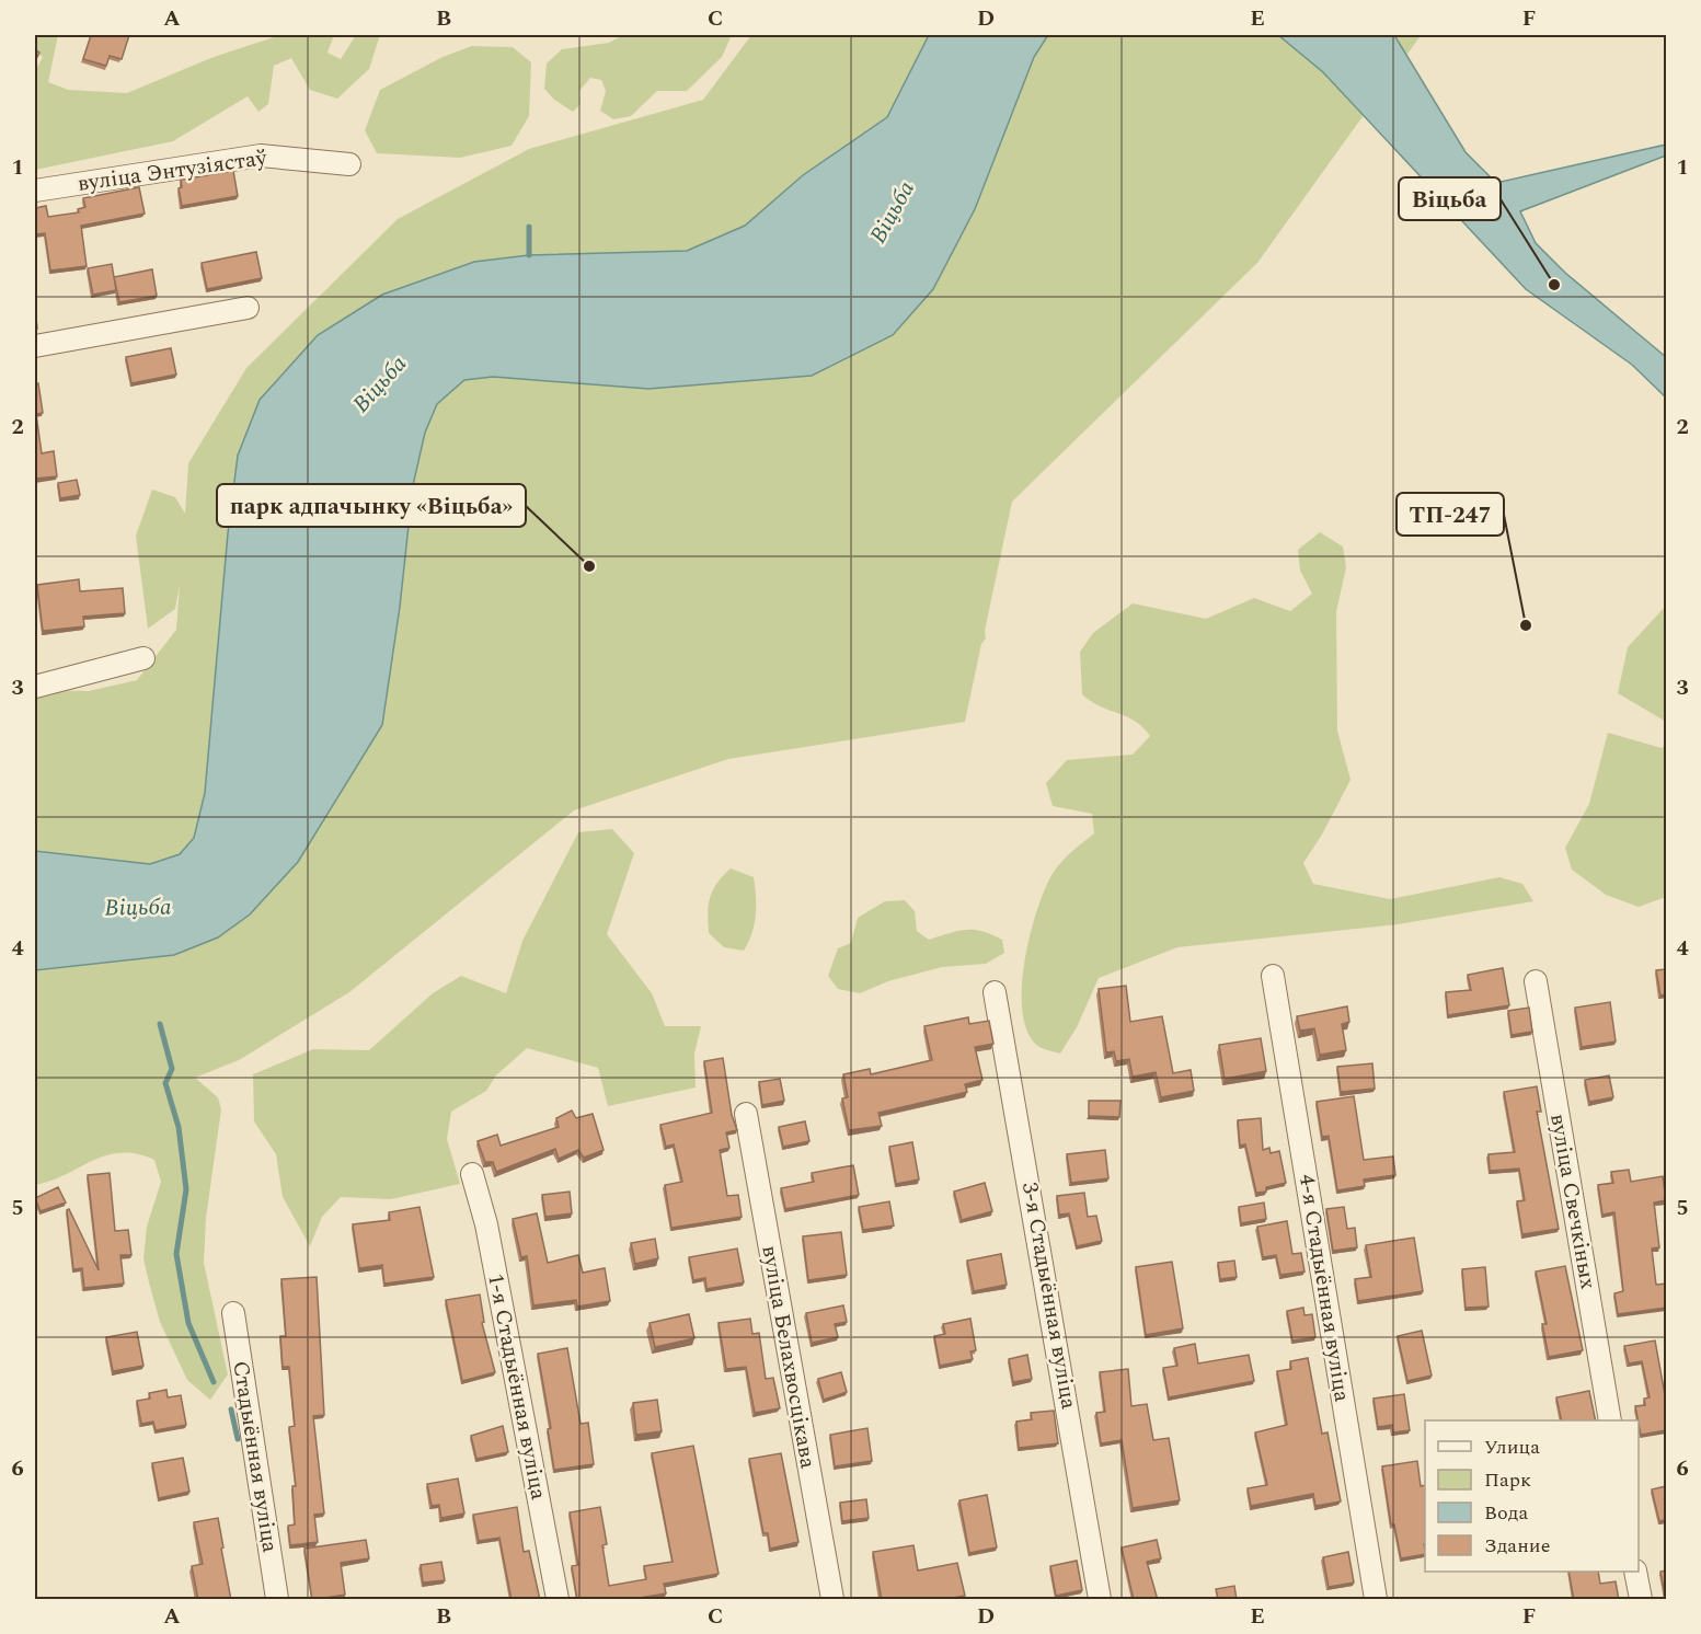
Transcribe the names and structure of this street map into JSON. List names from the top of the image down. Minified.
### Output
{"streets":{"street":["вуліца Энтузіястаў","вуліца Свечкіных","4-я Стадыённая вуліца","3-я Стадыённая вуліца","вуліца Белахвосцікава","1-я Стадыённая вуліца","Стадыённая вуліца"]},"water":["Віцьба"],"places":["Віцьба","парк адпачынку «Віцьба»","ТП-247"],"legend":["Улица","Парк","Вода","Здание"],"grid":{"columns":["A","B","C","D","E","F"],"rows":["1","2","3","4","5","6"]}}
